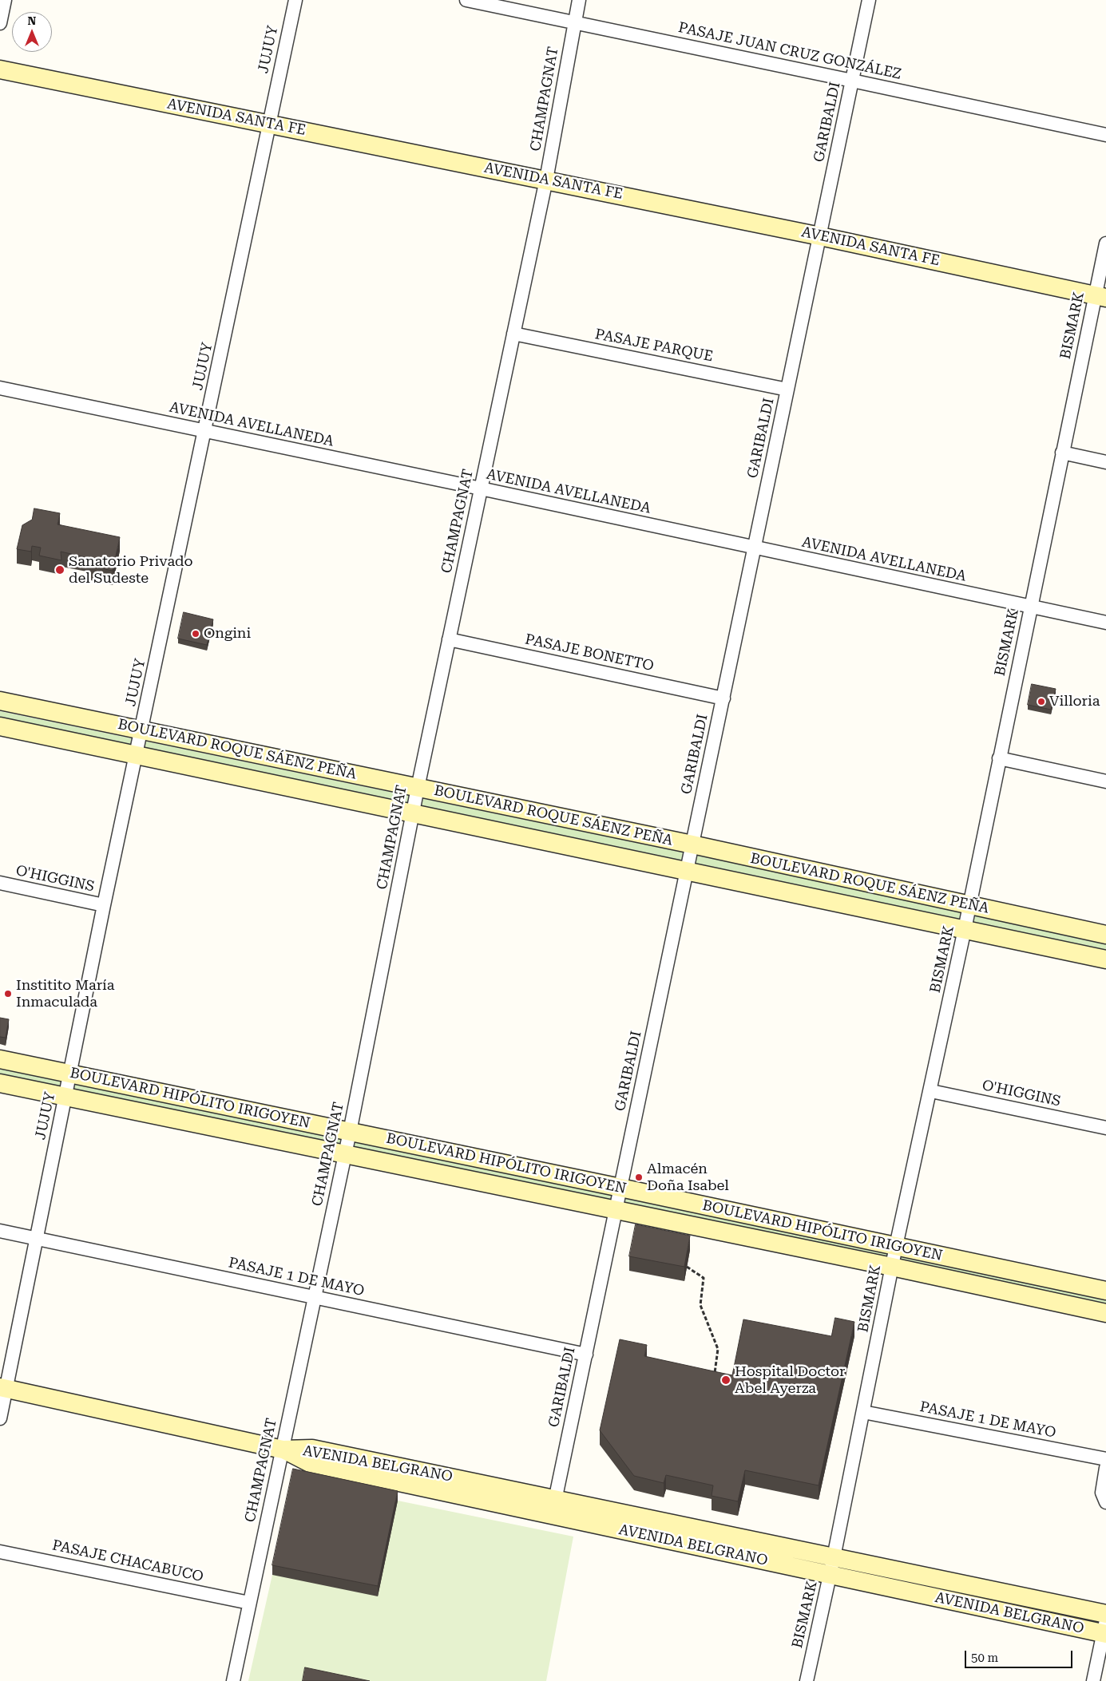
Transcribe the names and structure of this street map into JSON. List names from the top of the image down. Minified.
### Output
{"streets":{"street":["JUJUY","PASAJE JUAN CRUZ GONZÁLEZ","CHAMPAGNAT","AVENIDA SANTA FE","GARIBALDI","BISMARK","PASAJE PARQUE","AVENIDA AVELLANEDA","PASAJE BONETTO","BOULEVARD ROQUE SÁENZ PEÑA","O'HIGGINS","BOULEVARD HIPÓLITO IRIGOYEN","PASAJE 1 DE MAYO","AVENIDA BELGRANO","PASAJE CHACABUCO"]},"crossings":[["JUJUY","AVENIDA SANTA FE"],["JUJUY","AVENIDA AVELLANEDA"],["JUJUY","BOULEVARD ROQUE SÁENZ PEÑA"],["JUJUY","O'HIGGINS"],["JUJUY","BOULEVARD HIPÓLITO IRIGOYEN"],["JUJUY","PASAJE 1 DE MAYO"],["JUJUY","AVENIDA BELGRANO"],["PASAJE JUAN CRUZ GONZÁLEZ","CHAMPAGNAT"],["PASAJE JUAN CRUZ GONZÁLEZ","GARIBALDI"],["CHAMPAGNAT","AVENIDA SANTA FE"],["CHAMPAGNAT","PASAJE PARQUE"],["CHAMPAGNAT","AVENIDA AVELLANEDA"],["CHAMPAGNAT","PASAJE BONETTO"],["CHAMPAGNAT","BOULEVARD ROQUE SÁENZ PEÑA"],["CHAMPAGNAT","BOULEVARD HIPÓLITO IRIGOYEN"],["CHAMPAGNAT","PASAJE 1 DE MAYO"],["CHAMPAGNAT","AVENIDA BELGRANO"],["CHAMPAGNAT","PASAJE CHACABUCO"],["AVENIDA SANTA FE","GARIBALDI"],["AVENIDA SANTA FE","BISMARK"],["GARIBALDI","PASAJE PARQUE"],["GARIBALDI","AVENIDA AVELLANEDA"],["GARIBALDI","PASAJE BONETTO"],["GARIBALDI","BOULEVARD ROQUE SÁENZ PEÑA"],["GARIBALDI","BOULEVARD HIPÓLITO IRIGOYEN"],["GARIBALDI","PASAJE 1 DE MAYO"],["GARIBALDI","AVENIDA BELGRANO"],["BISMARK","AVENIDA AVELLANEDA"],["BISMARK","BOULEVARD ROQUE SÁENZ PEÑA"],["BISMARK","O'HIGGINS"],["BISMARK","BOULEVARD HIPÓLITO IRIGOYEN"],["BISMARK","PASAJE 1 DE MAYO"],["BISMARK","AVENIDA BELGRANO"]],"places":["Sanatorio Privado del Sudeste","Ongini","Villoria","Institito María Inmaculada","Almacén Doña Isabel","Hospital Doctor Abel Ayerza"],"scale_bar":"50 m","north":"top"}
